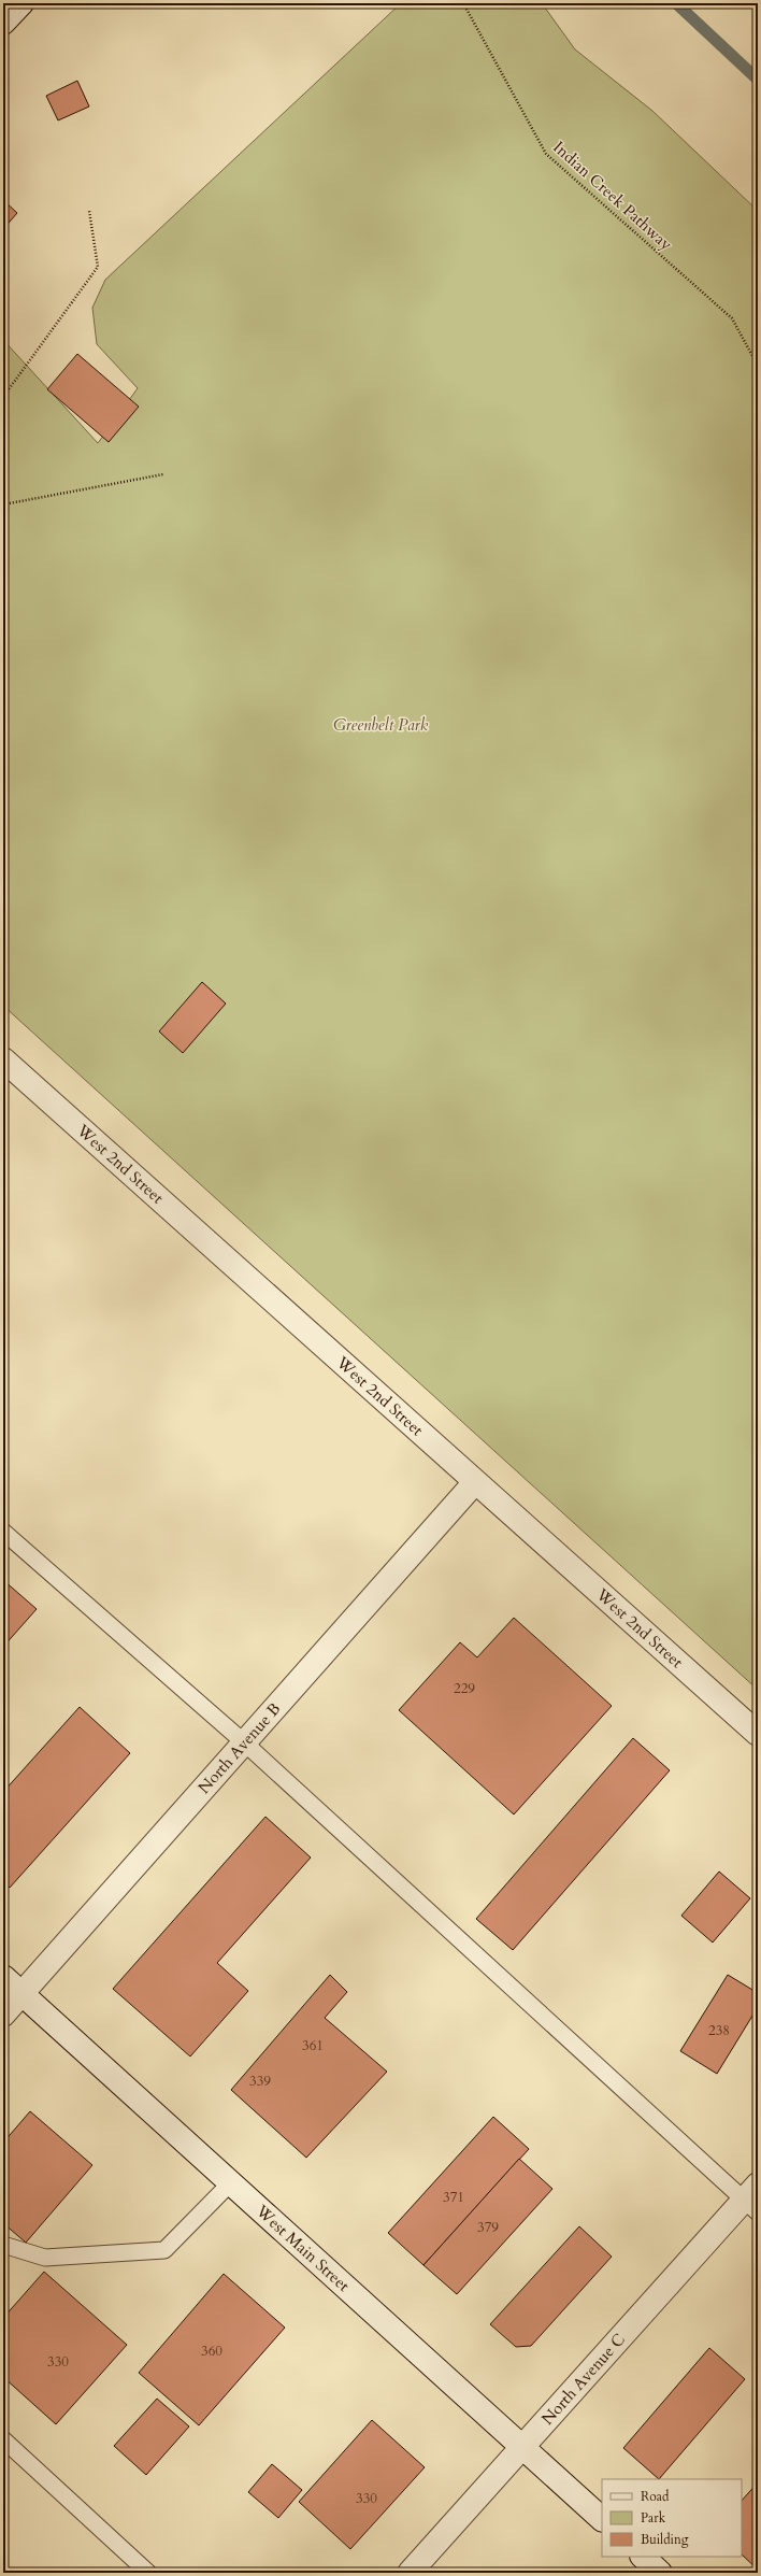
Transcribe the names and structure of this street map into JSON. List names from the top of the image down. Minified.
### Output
{"streets":{"street":["West 2nd Street","North Avenue B","West Main Street","North Avenue C"],"path":["Indian Creek Pathway"]},"crossings":[["West 2nd Street","North Avenue B"],["North Avenue B","West Main Street"],["West Main Street","North Avenue C"]],"parks":["Greenbelt Park"],"house_numbers":["229","238","361","339","371","379","360","330","330"],"legend":["Road","Park","Building"]}
